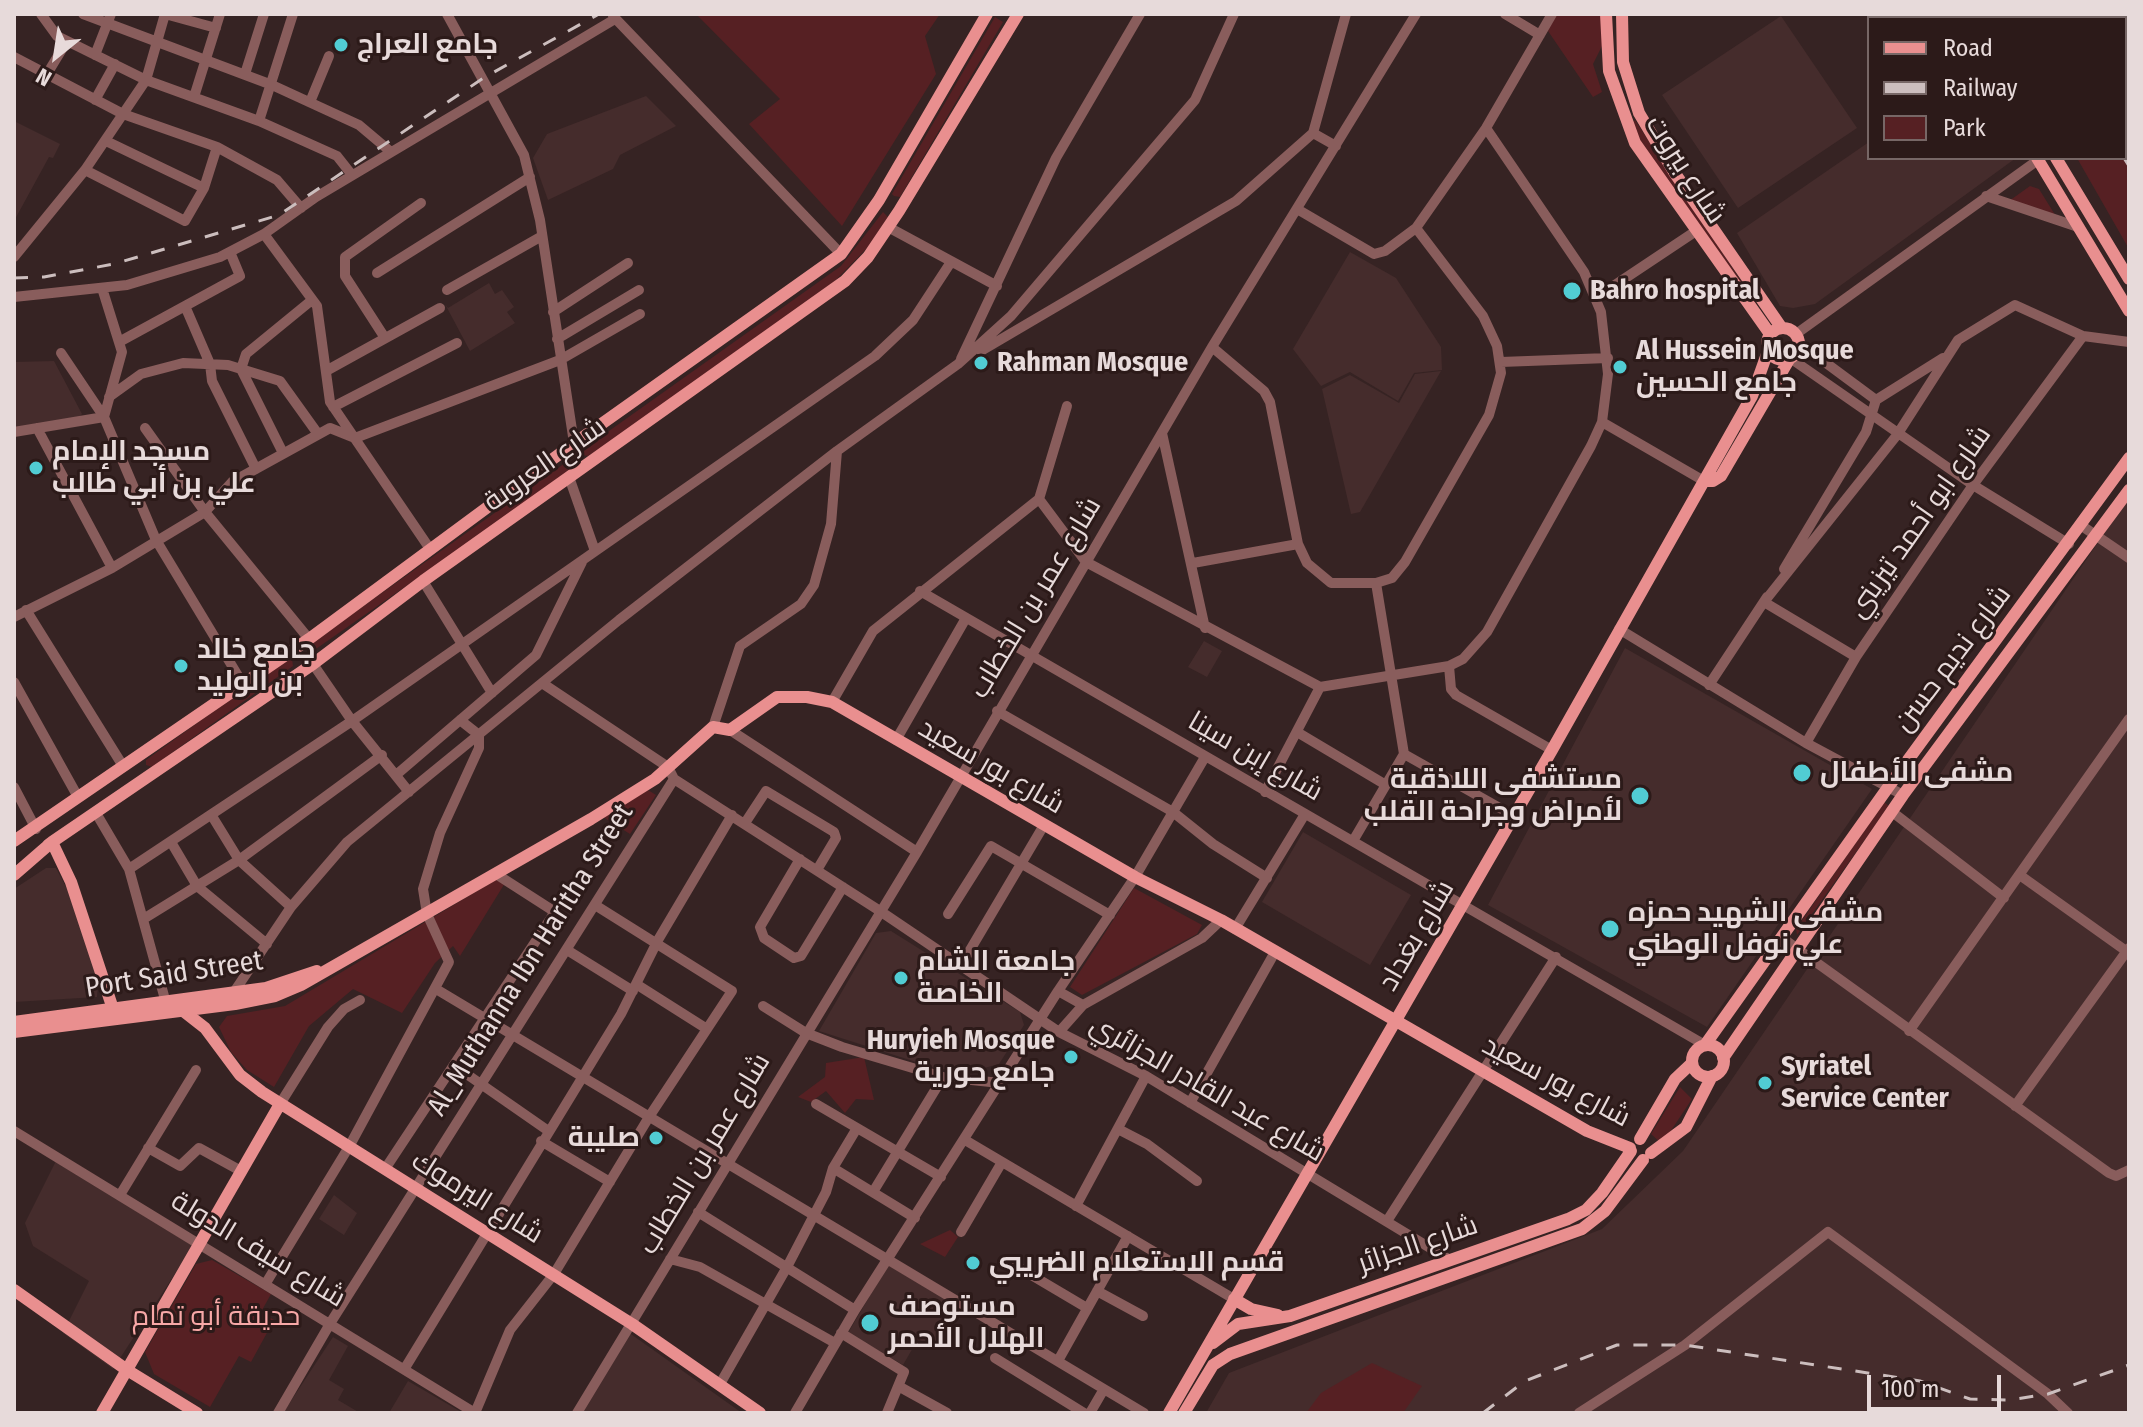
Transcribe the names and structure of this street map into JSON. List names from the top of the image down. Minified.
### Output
{"streets":{"main road":["شارع بيروت","شارع العروبة","شارع نديم حسن","شارع بور سعيد","شارع بغداد","Port Said Street","شارع اليرموك","شارع الجزائر"],"street":["شارع ابو أحمد تيزيني","شارع عمر بن الخطاب","شارع إبن سينا","Al_Muthanna Ibn Haritha Street","شارع عبد القادر الجزائري","شارع سيف الدولة"]},"crossings":[["شارع بيروت","شارع بغداد"],["شارع عمر بن الخطاب","شارع إبن سينا"],["شارع عمر بن الخطاب","شارع بور سعيد"],["شارع عمر بن الخطاب","شارع عبد القادر الجزائري"],["شارع عمر بن الخطاب","شارع اليرموك"],["شارع نديم حسن","شارع إبن سينا"],["شارع إبن سينا","شارع بغداد"],["شارع بور سعيد","شارع بغداد"],["شارع بور سعيد","شارع الجزائر"],["شارع بغداد","شارع عبد القادر الجزائري"],["شارع بغداد","شارع الجزائر"],["Al_Muthanna Ibn Haritha Street","شارع عبد القادر الجزائري"],["Al_Muthanna Ibn Haritha Street","شارع اليرموك"],["Al_Muthanna Ibn Haritha Street","شارع سيف الدولة"],["شارع عبد القادر الجزائري","شارع الجزائر"]],"parks":["حديقة أبو تمام"],"places":["جامع العراج","Bahro hospital","Rahman Mosque","Al Hussein Mosque جامع الحسين","مسجد الإمام علي بن أبي طالب","جامع خالد بن الوليد","مشفى الأطفال","مستشفى اللاذقية لأمراض وجراحة القلب","مشفى الشهيد حمزه علي نوفل الوطني","جامعة الشام الخاصة","Huryieh Mosque جامع حورية","Syriatel Service Center","صليبة","قسم الاستعلام الضريبي","مستوصف الهلال الأحمر"],"legend":["Road","Railway","Park"],"scale_bar":"100 m","north":"bottom left"}
